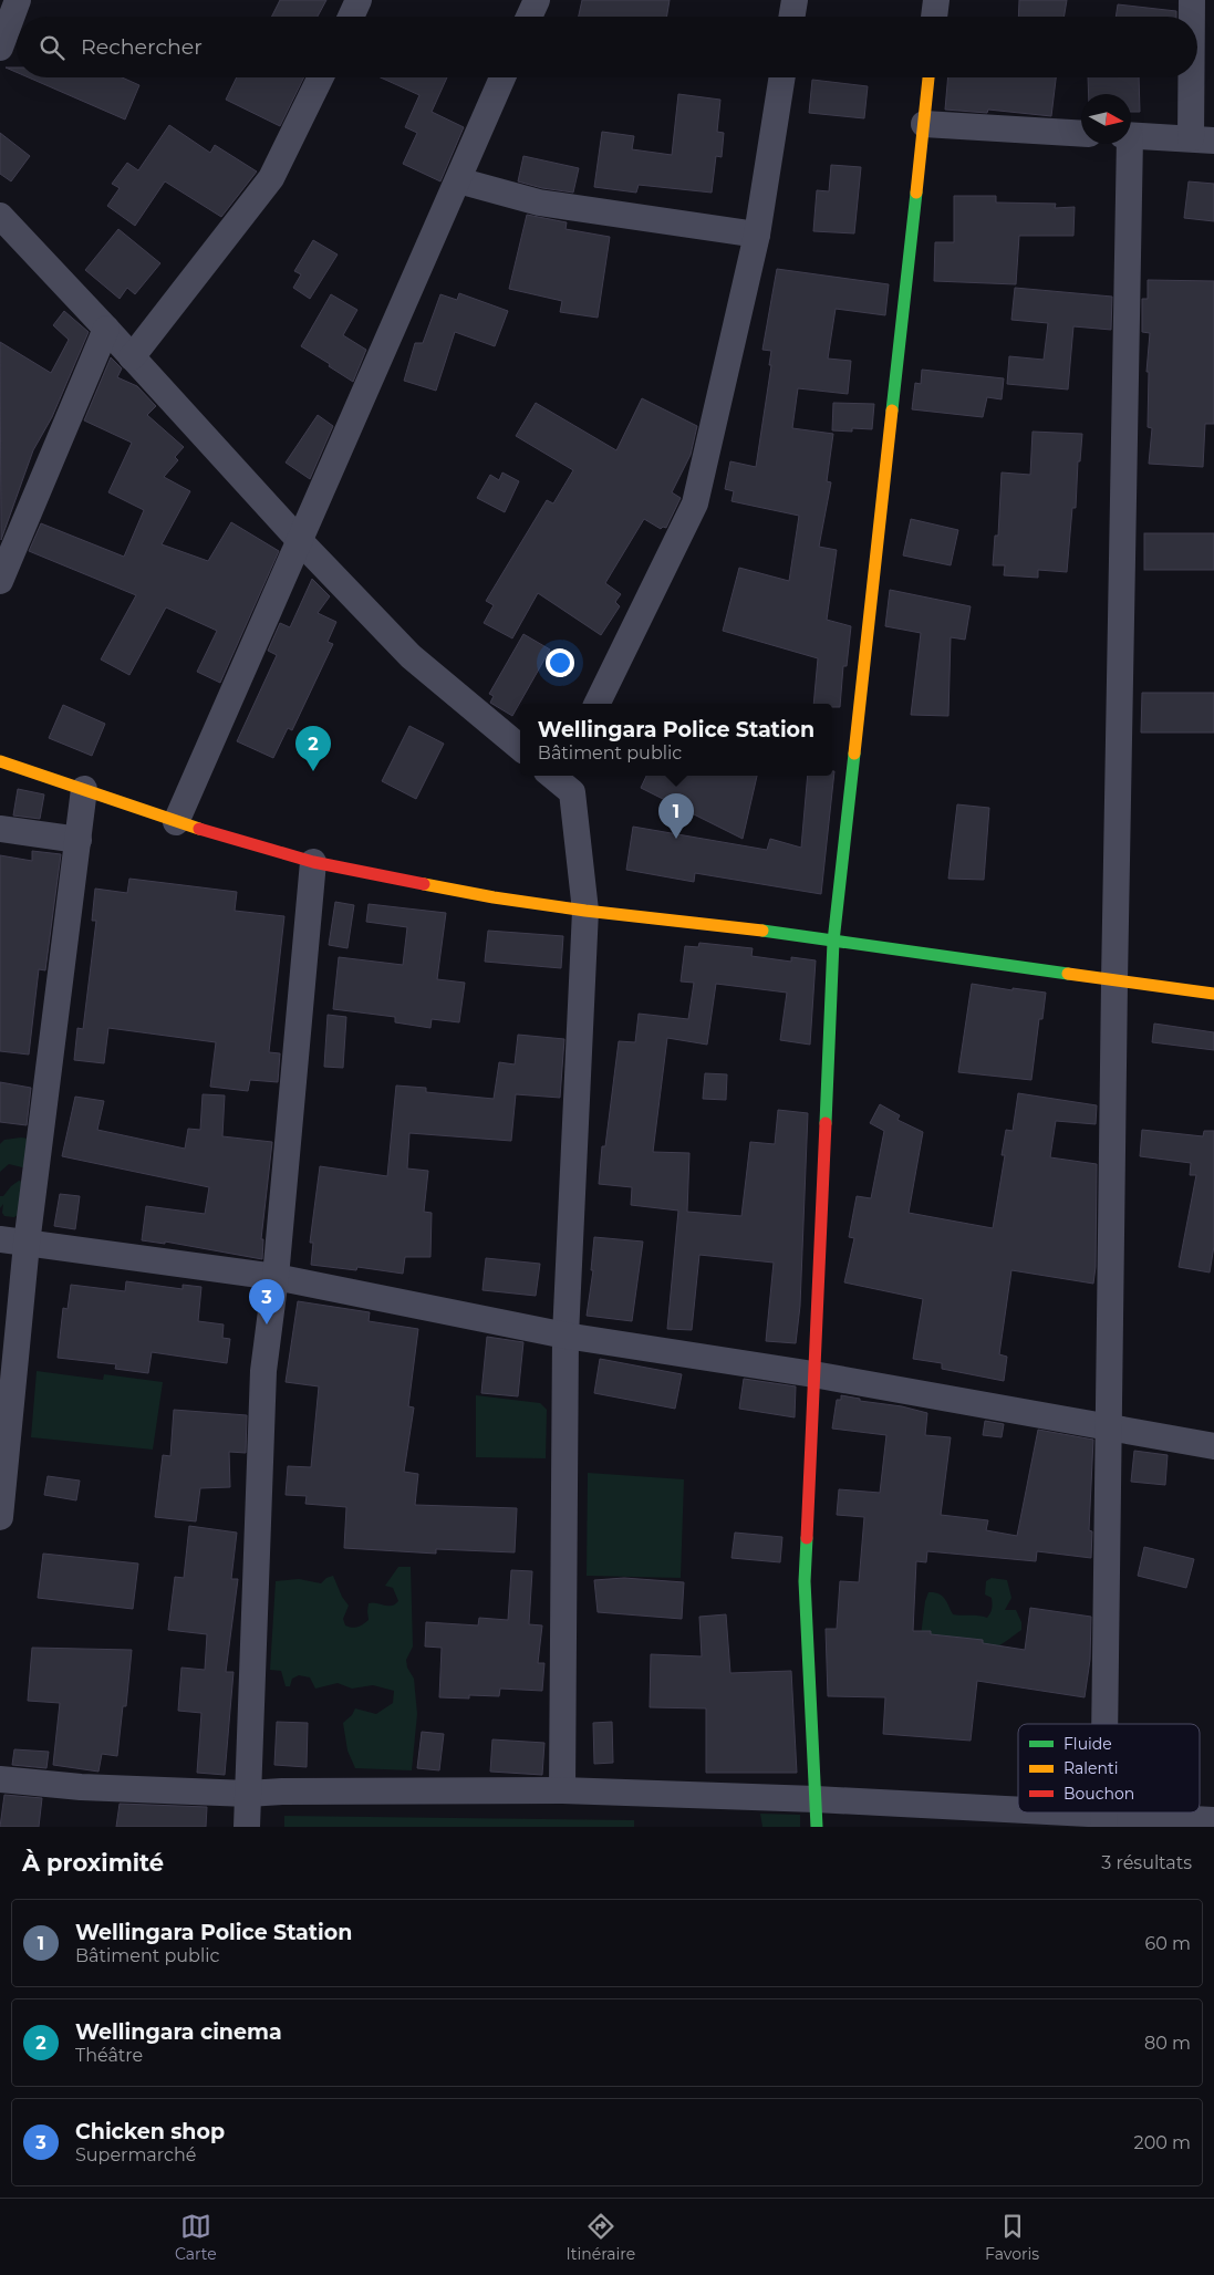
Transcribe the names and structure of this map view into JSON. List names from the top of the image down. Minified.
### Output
{"legend":["Fluide","Ralenti","Bouchon"],"north":"right","page":{"search":"Rechercher","popup":["Wellingara Police Station","Bâtiment public"],"pins":["2","1","3"],"heading":["À proximité","3 résultats"],"list":[{"mark":"1","name":"Wellingara Police Station","note":"Bâtiment public","value":"60 m"},{"mark":"2","name":"Wellingara cinema","note":"Théâtre","value":"80 m"},{"mark":"3","name":"Chicken shop","note":"Supermarché","value":"200 m"}],"nav":["Carte","Itinéraire","Favoris"]}}
